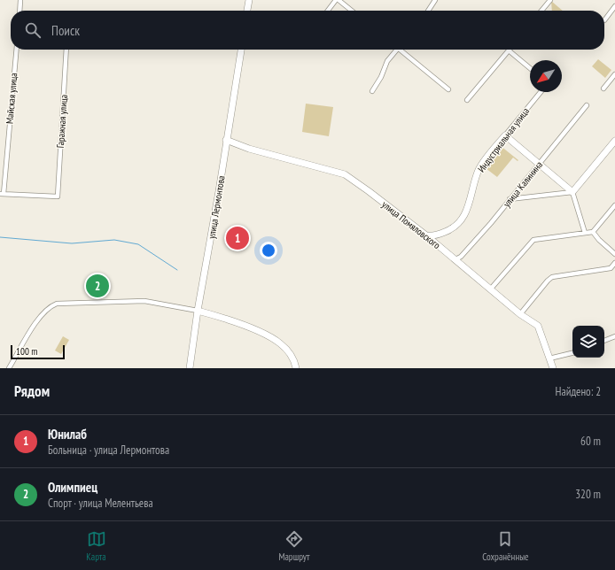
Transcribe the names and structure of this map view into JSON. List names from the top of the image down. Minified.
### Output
{"streets":{"street":["Майская улица","Гаражная улица","Индустриальная улица","улица Калинина","улица Лермонтова","улица Помяловского"]},"crossings":[["Майская улица","Гаражная улица"],["Индустриальная улица","улица Помяловского"],["улица Калинина","улица Помяловского"],["улица Лермонтова","улица Помяловского"]],"scale_bar":"100 m","north":"bottom left","page":{"search":"Поиск","pins":["1","2"],"scale":"100 m","heading":["Рядом","Найдено: 2"],"list":[{"mark":"1","name":"Юнилаб","note":"Больница · улица Лермонтова","value":"60 m"},{"mark":"2","name":"Олимпиец","note":"Спорт · улица Мелентьева","value":"320 m"}],"nav":["Карта","Маршрут","Сохранённые"]}}
